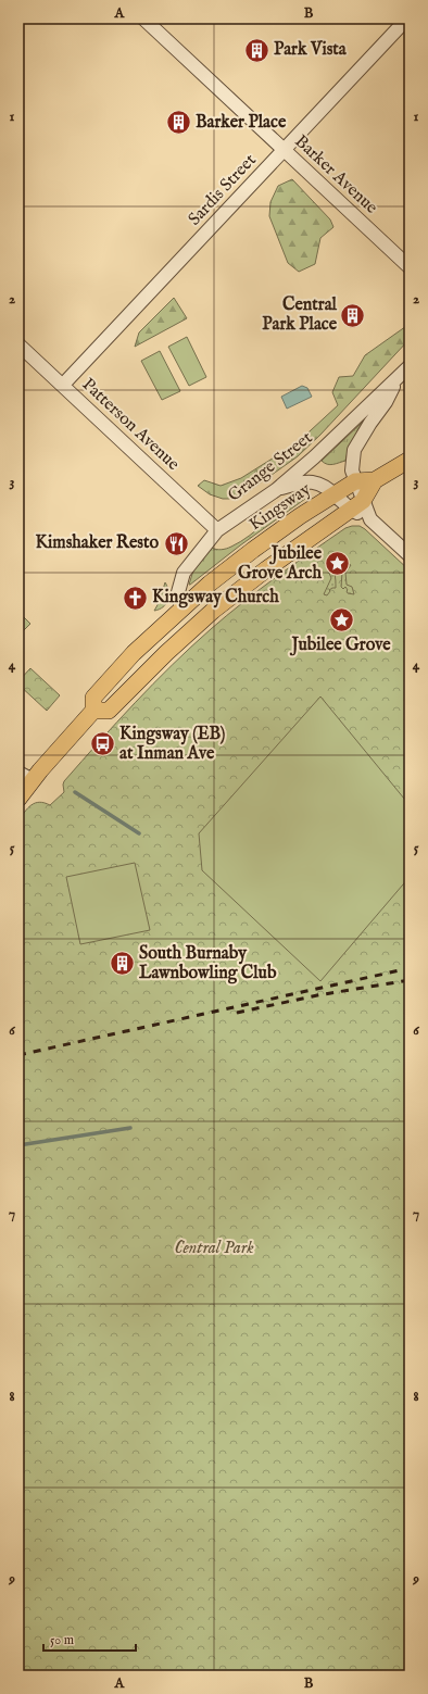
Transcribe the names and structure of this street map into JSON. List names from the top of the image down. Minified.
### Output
{"streets":{"main road":["Kingsway"],"street":["Barker Avenue","Sardis Street","Patterson Avenue","Grange Street"]},"crossings":[["Barker Avenue","Sardis Street"],["Sardis Street","Patterson Avenue"],["Patterson Avenue","Grange Street"],["Grange Street","Kingsway"]],"parks":["Central Park"],"places":{"building":["Park Vista","Barker Place","Central Park Place","South Burnaby Lawnbowling Club"],"restaurant":["Kimshaker Resto"],"place":["Jubilee Grove Arch","Jubilee Grove"],"church":["Kingsway Church"],"bus stop":["Kingsway (EB) at Inman Ave"]},"scale_bar":"50 m","grid":{"columns":["A","B"],"rows":["1","2","3","4","5","6","7","8","9"]}}
